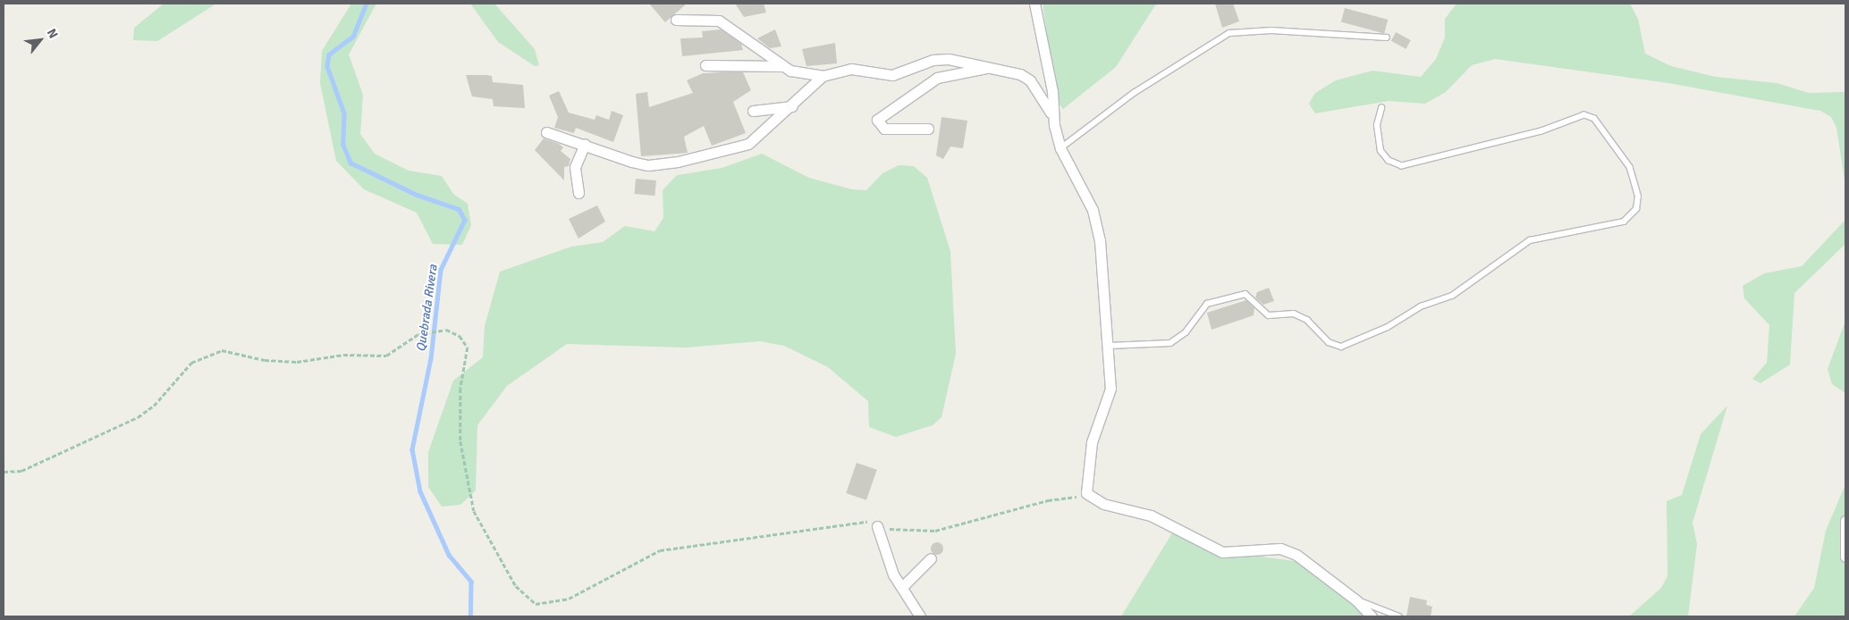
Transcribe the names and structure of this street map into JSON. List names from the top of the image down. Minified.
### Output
{"water":["Quebrada Rivera"],"north":"top right"}
